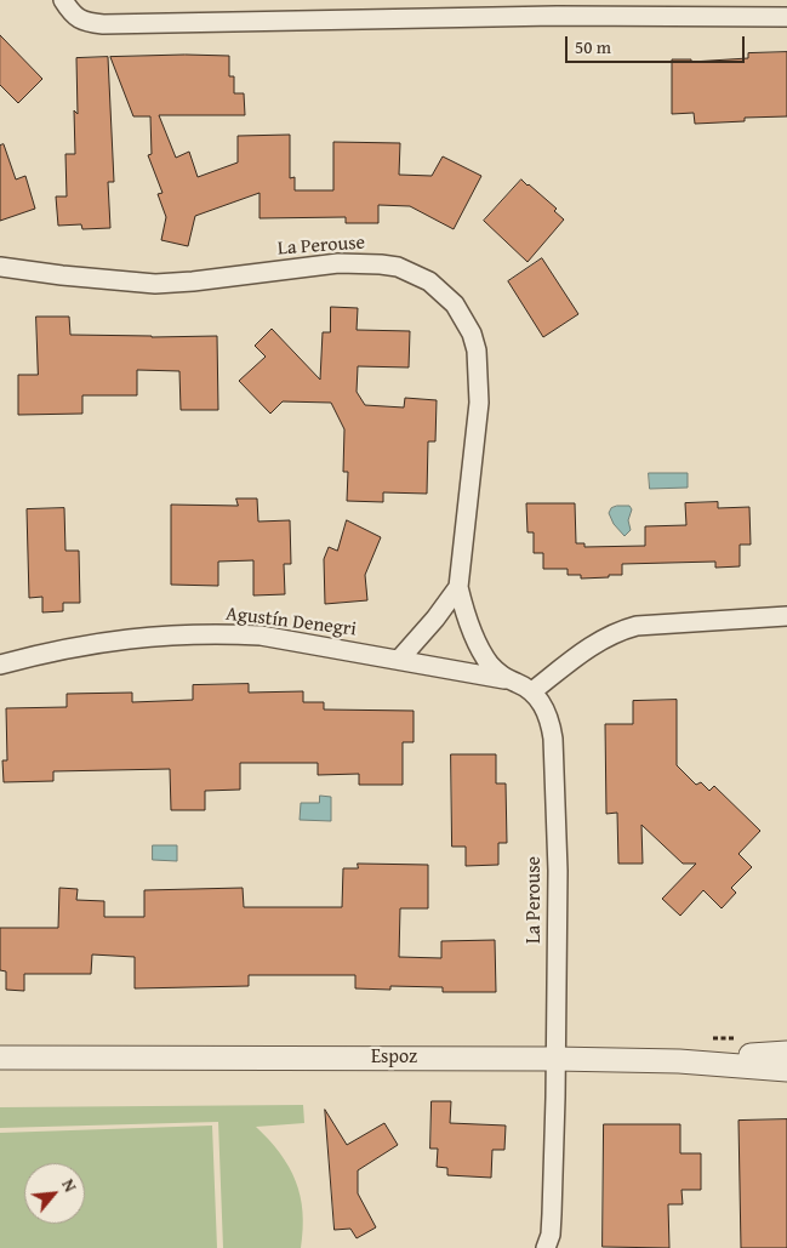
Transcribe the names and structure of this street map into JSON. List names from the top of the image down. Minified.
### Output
{"streets":{"street":["La Perouse","Agustín Denegri","Espoz"]},"crossings":[["La Perouse","Agustín Denegri"],["La Perouse","Espoz"]],"scale_bar":"50 m","north":"top right"}
